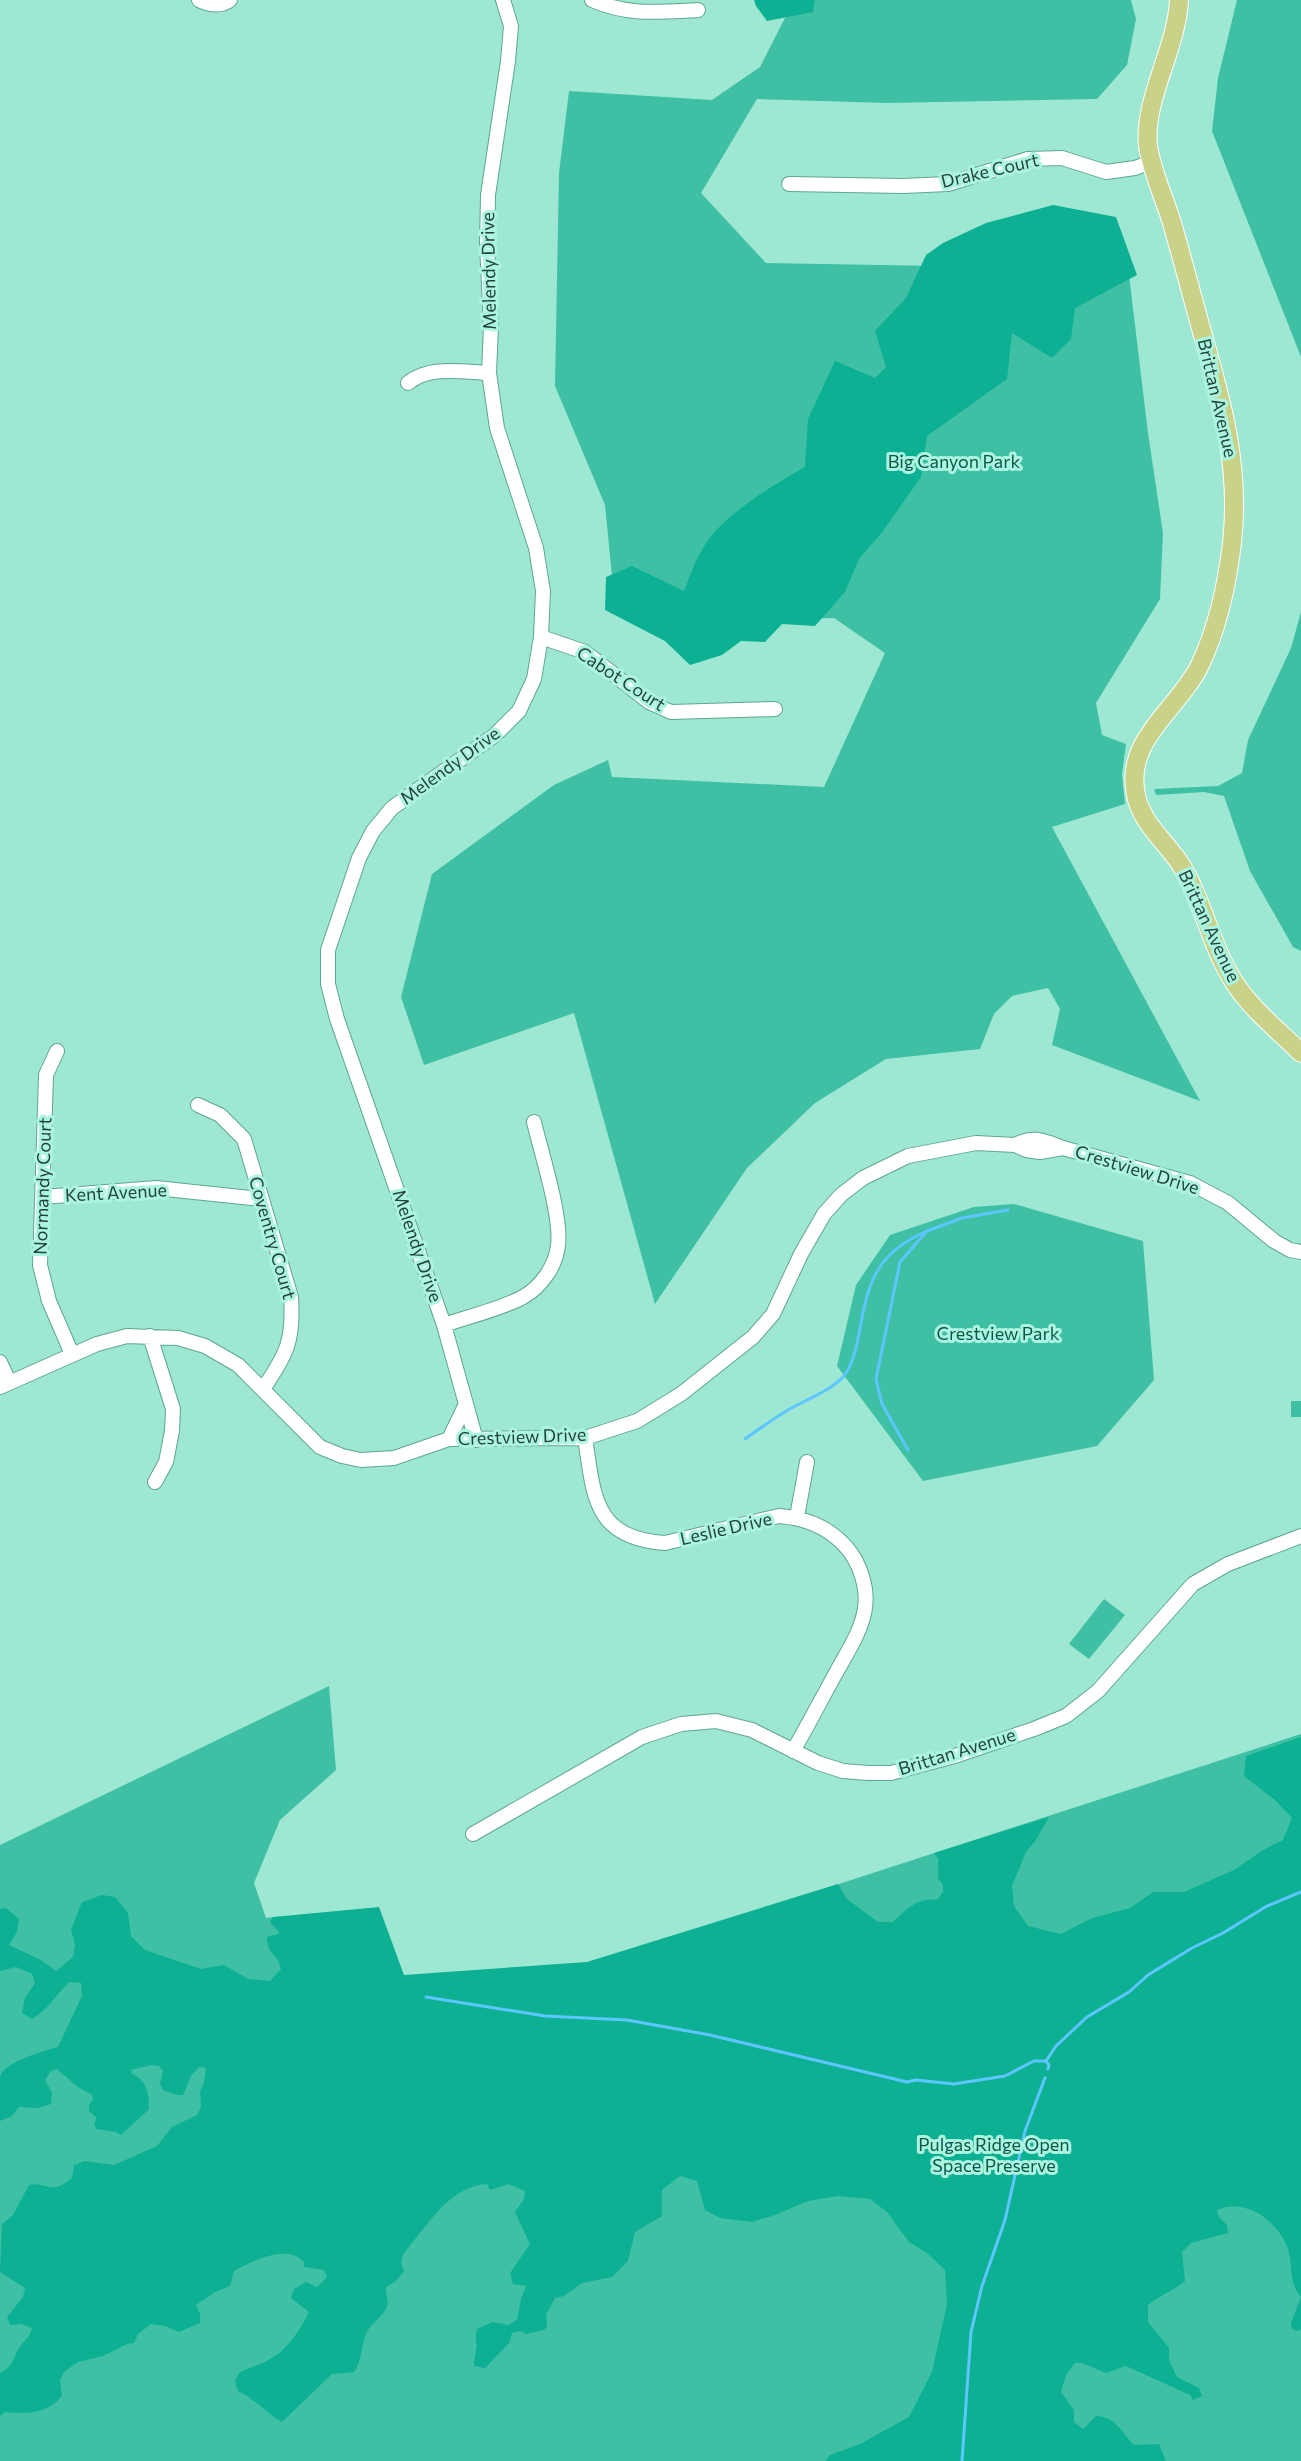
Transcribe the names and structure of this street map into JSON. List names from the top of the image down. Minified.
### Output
{"streets":{"main road":["Brittan Avenue"],"street":["Drake Court","Melendy Drive","Cabot Court","Crestview Drive","Normandy Court","Kent Avenue","Coventry Court","Leslie Drive"]},"crossings":[["Drake Court","Brittan Avenue"],["Melendy Drive","Cabot Court"],["Melendy Drive","Crestview Drive"],["Brittan Avenue","Leslie Drive"],["Crestview Drive","Normandy Court"],["Crestview Drive","Coventry Court"],["Crestview Drive","Leslie Drive"],["Normandy Court","Kent Avenue"],["Kent Avenue","Coventry Court"]],"parks":["Big Canyon Park","Crestview Park","Pulgas Ridge Open Space Preserve"]}
